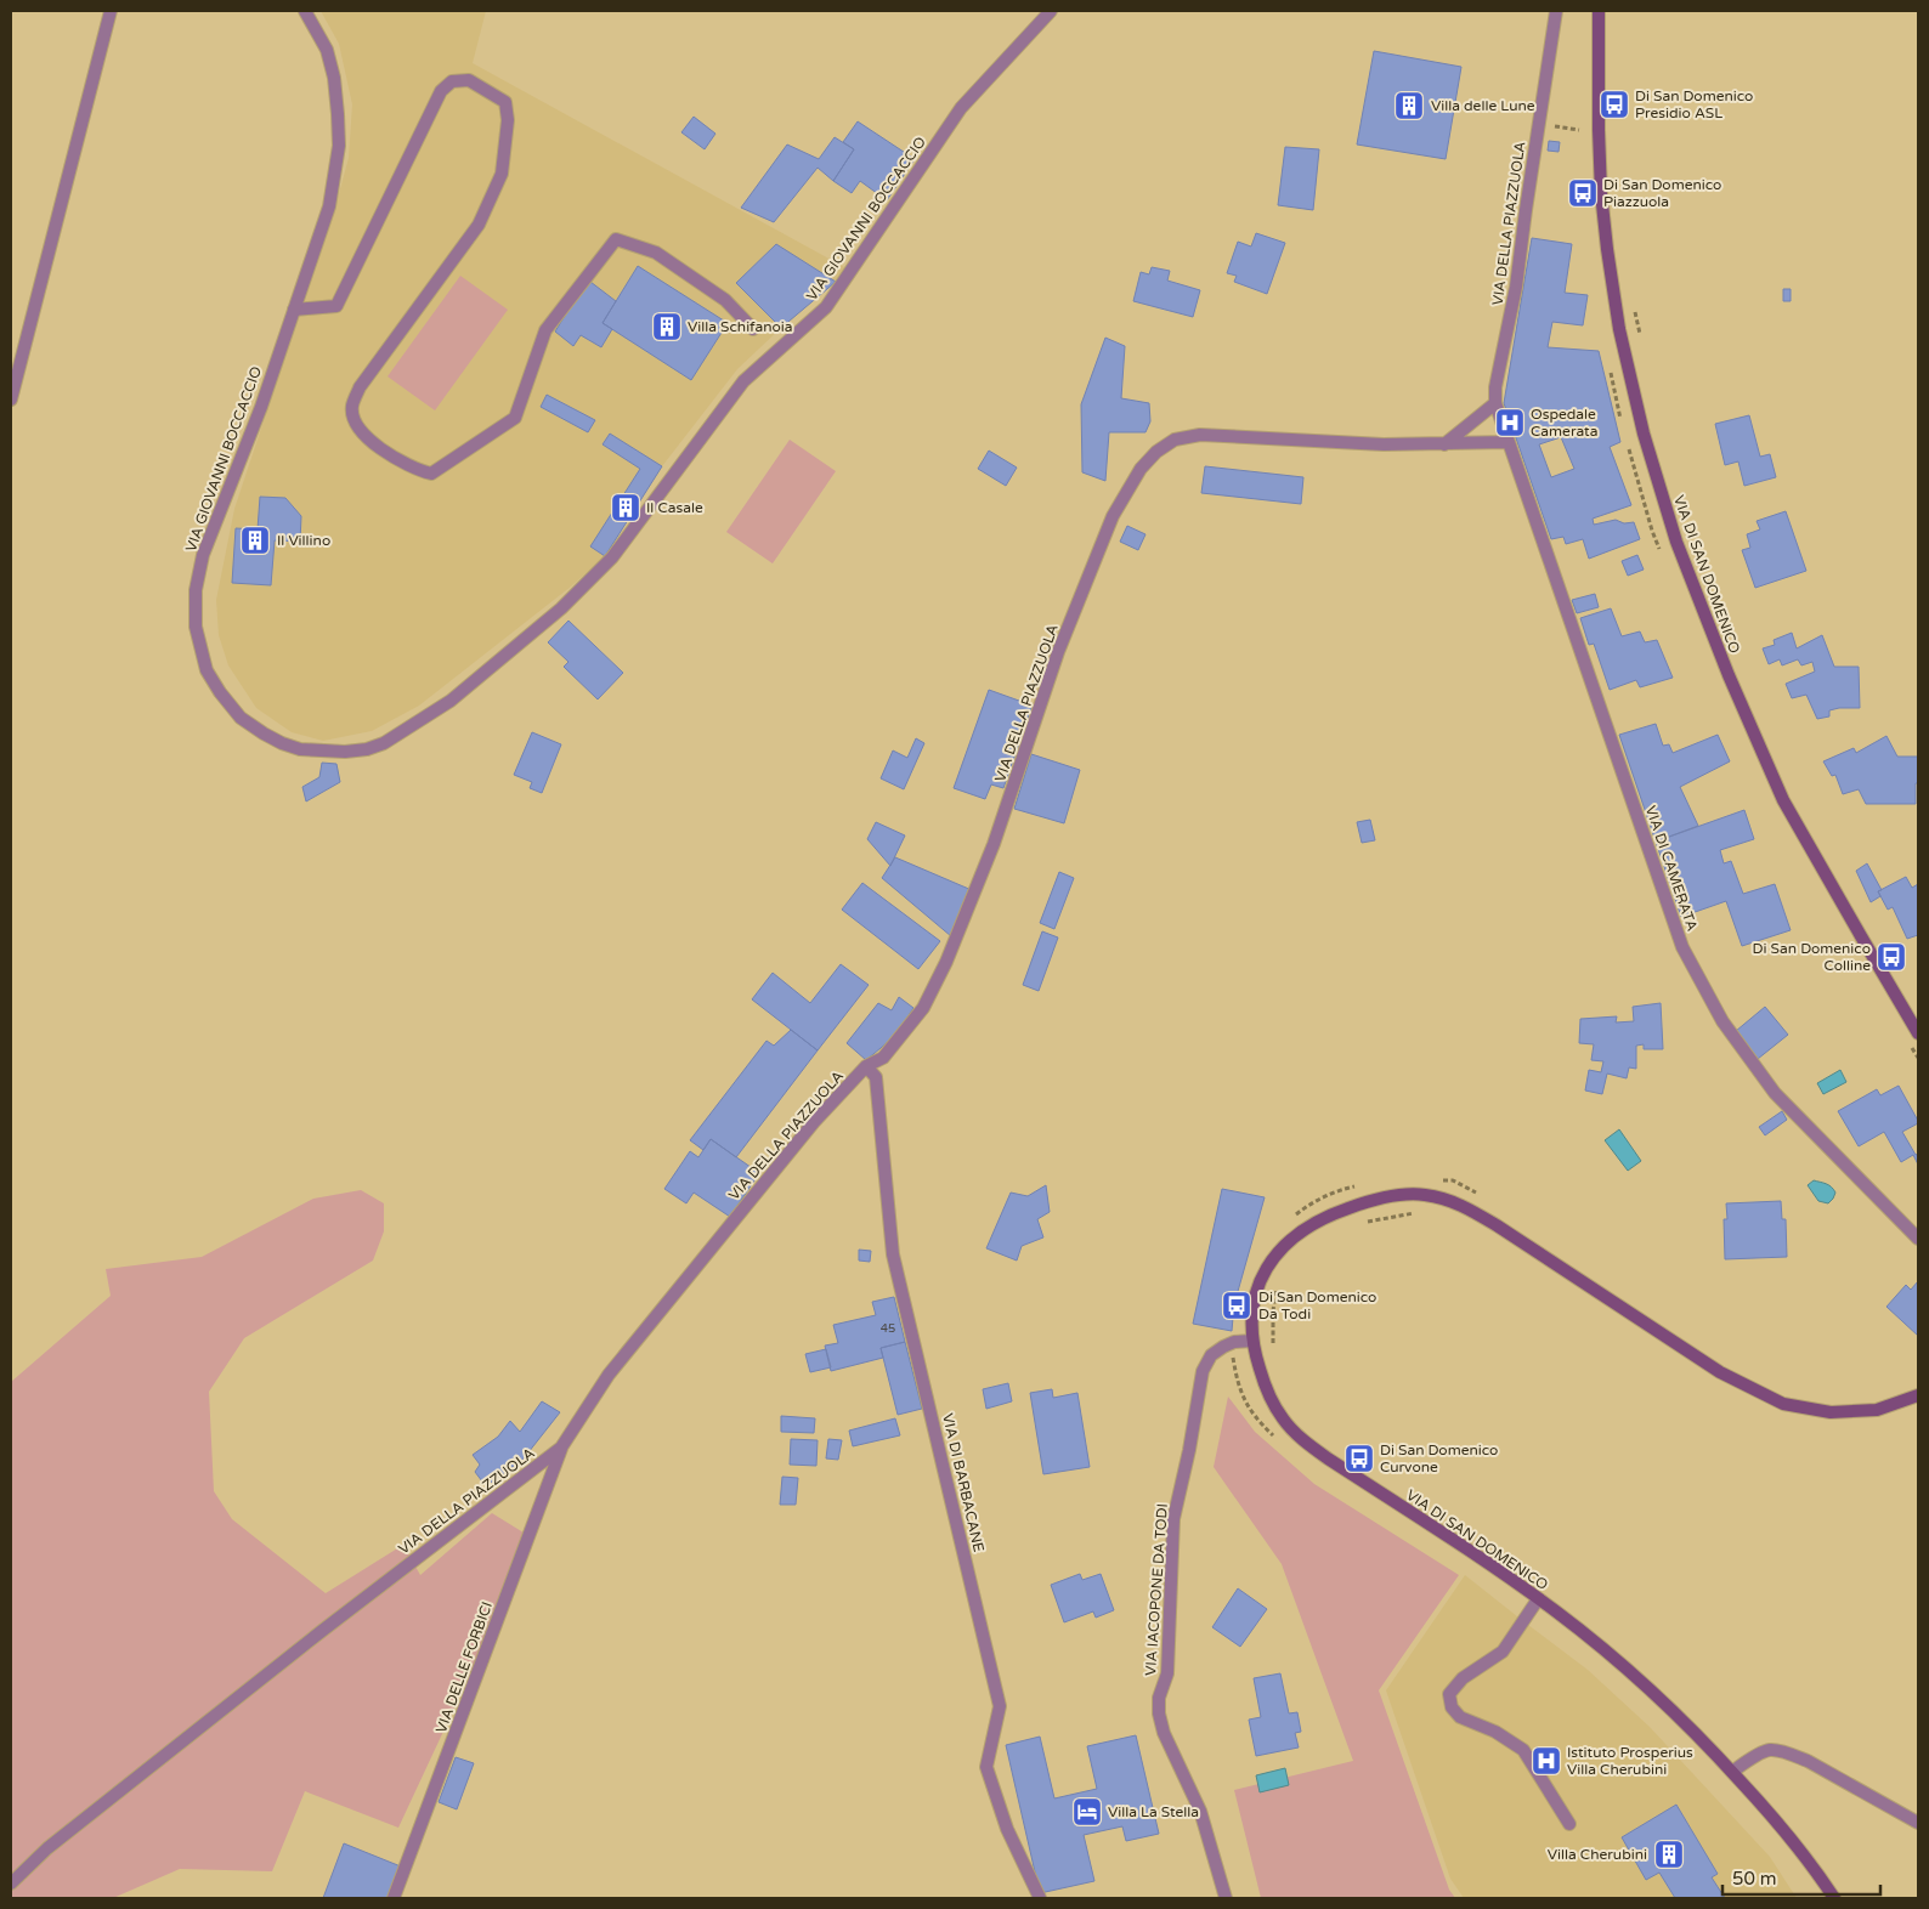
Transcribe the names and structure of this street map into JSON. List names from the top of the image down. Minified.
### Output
{"streets":{"main road":["VIA DI SAN DOMENICO"],"street":["VIA GIOVANNI BOCCACCIO","VIA DELLA PIAZZUOLA","VIA DI CAMERATA","VIA DI BARBACANE","VIA IACOPONE DA TODI","VIA DELLE FORBICI"]},"crossings":[["VIA DELLA PIAZZUOLA","VIA DI CAMERATA"],["VIA DELLA PIAZZUOLA","VIA DI BARBACANE"],["VIA DELLA PIAZZUOLA","VIA DELLE FORBICI"],["VIA DI SAN DOMENICO","VIA IACOPONE DA TODI"]],"places":{"bus stop":["Di San Domenico Presidio ASL","Di San Domenico Piazzuola","Di San Domenico Colline","Di San Domenico Da Todi","Di San Domenico Curvone"],"building":["Villa delle Lune","Villa Schifanoia","Il Casale","Il Villino","Villa Cherubini"],"hospital":["Ospedale Camerata","Istituto Prosperius Villa Cherubini"],"hotel":["Villa La Stella"]},"house_numbers":["45"],"scale_bar":"50 m"}
